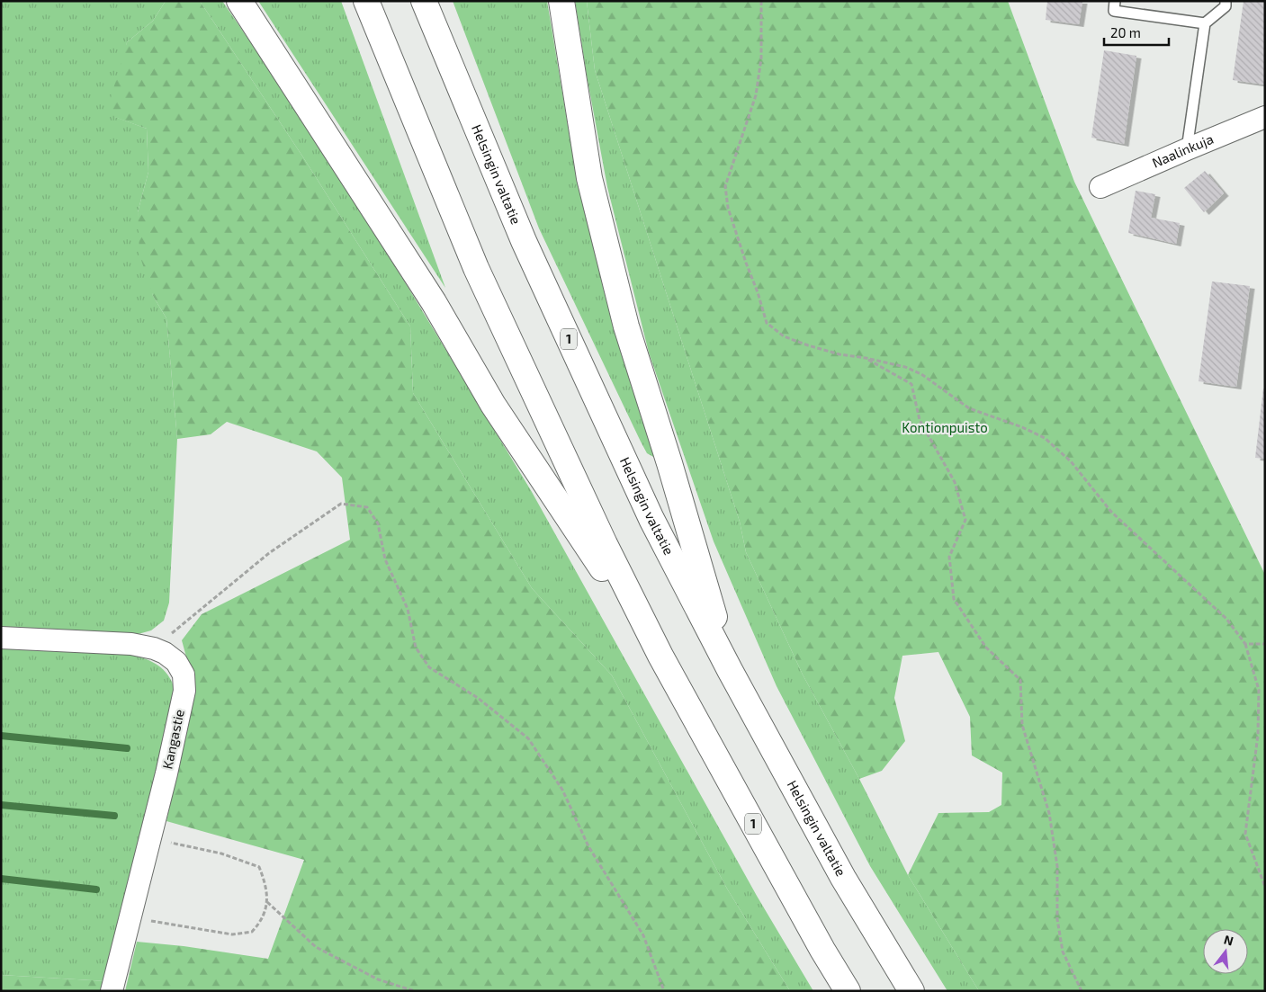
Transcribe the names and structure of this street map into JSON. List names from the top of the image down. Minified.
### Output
{"streets":{"highway":["Helsingin valtatie","1"],"street":["Naalinkuja","Kangastie"]},"parks":["Kontionpuisto"],"scale_bar":"20 m","north":"top"}
